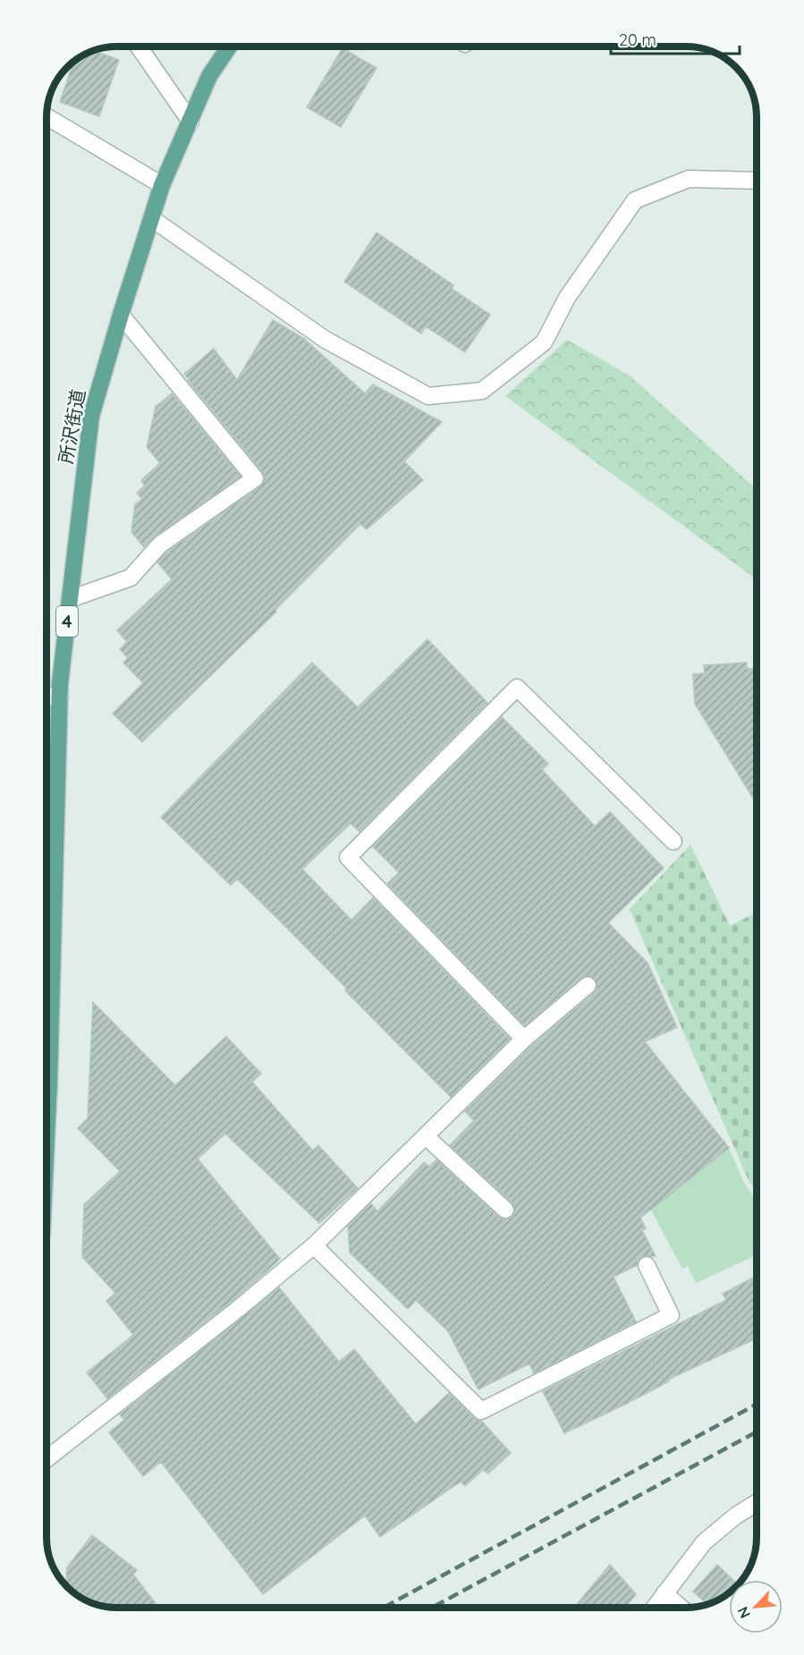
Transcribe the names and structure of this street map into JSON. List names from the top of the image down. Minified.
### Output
{"streets":{"main road":["所沢街道","4"]},"scale_bar":"20 m","north":"bottom left"}
